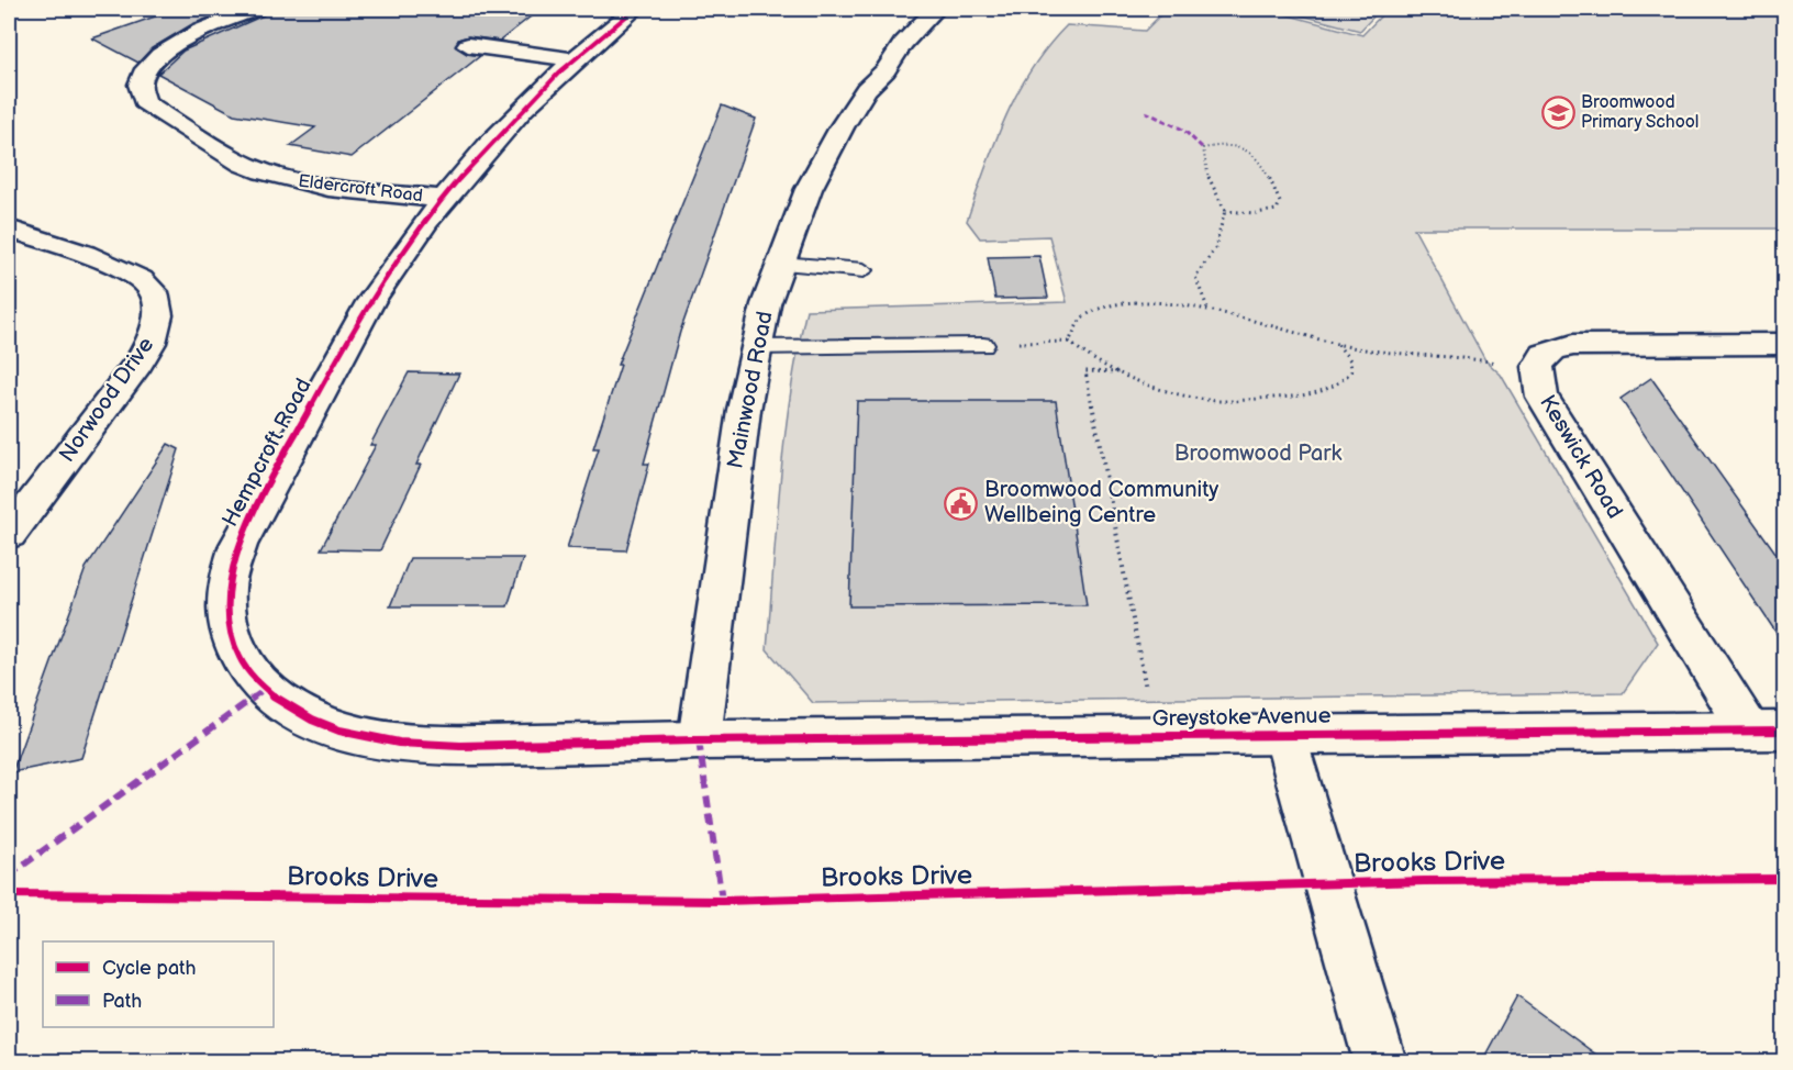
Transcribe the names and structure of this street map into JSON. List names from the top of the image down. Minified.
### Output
{"streets":{"street":["Eldercroft Road","Mainwood Road","Norwood Drive","Hempcroft Road","Keswick Road","Greystoke Avenue"],"cycle path":["Brooks Drive"]},"crossings":[["Eldercroft Road","Hempcroft Road"],["Mainwood Road","Hempcroft Road"],["Mainwood Road","Greystoke Avenue"],["Hempcroft Road","Greystoke Avenue"],["Keswick Road","Greystoke Avenue"]],"parks":["Broomwood Park"],"places":{"school or university":["Broomwood Primary School"],"public building":["Broomwood Community Wellbeing Centre"]},"legend":["Cycle path","Path"]}
